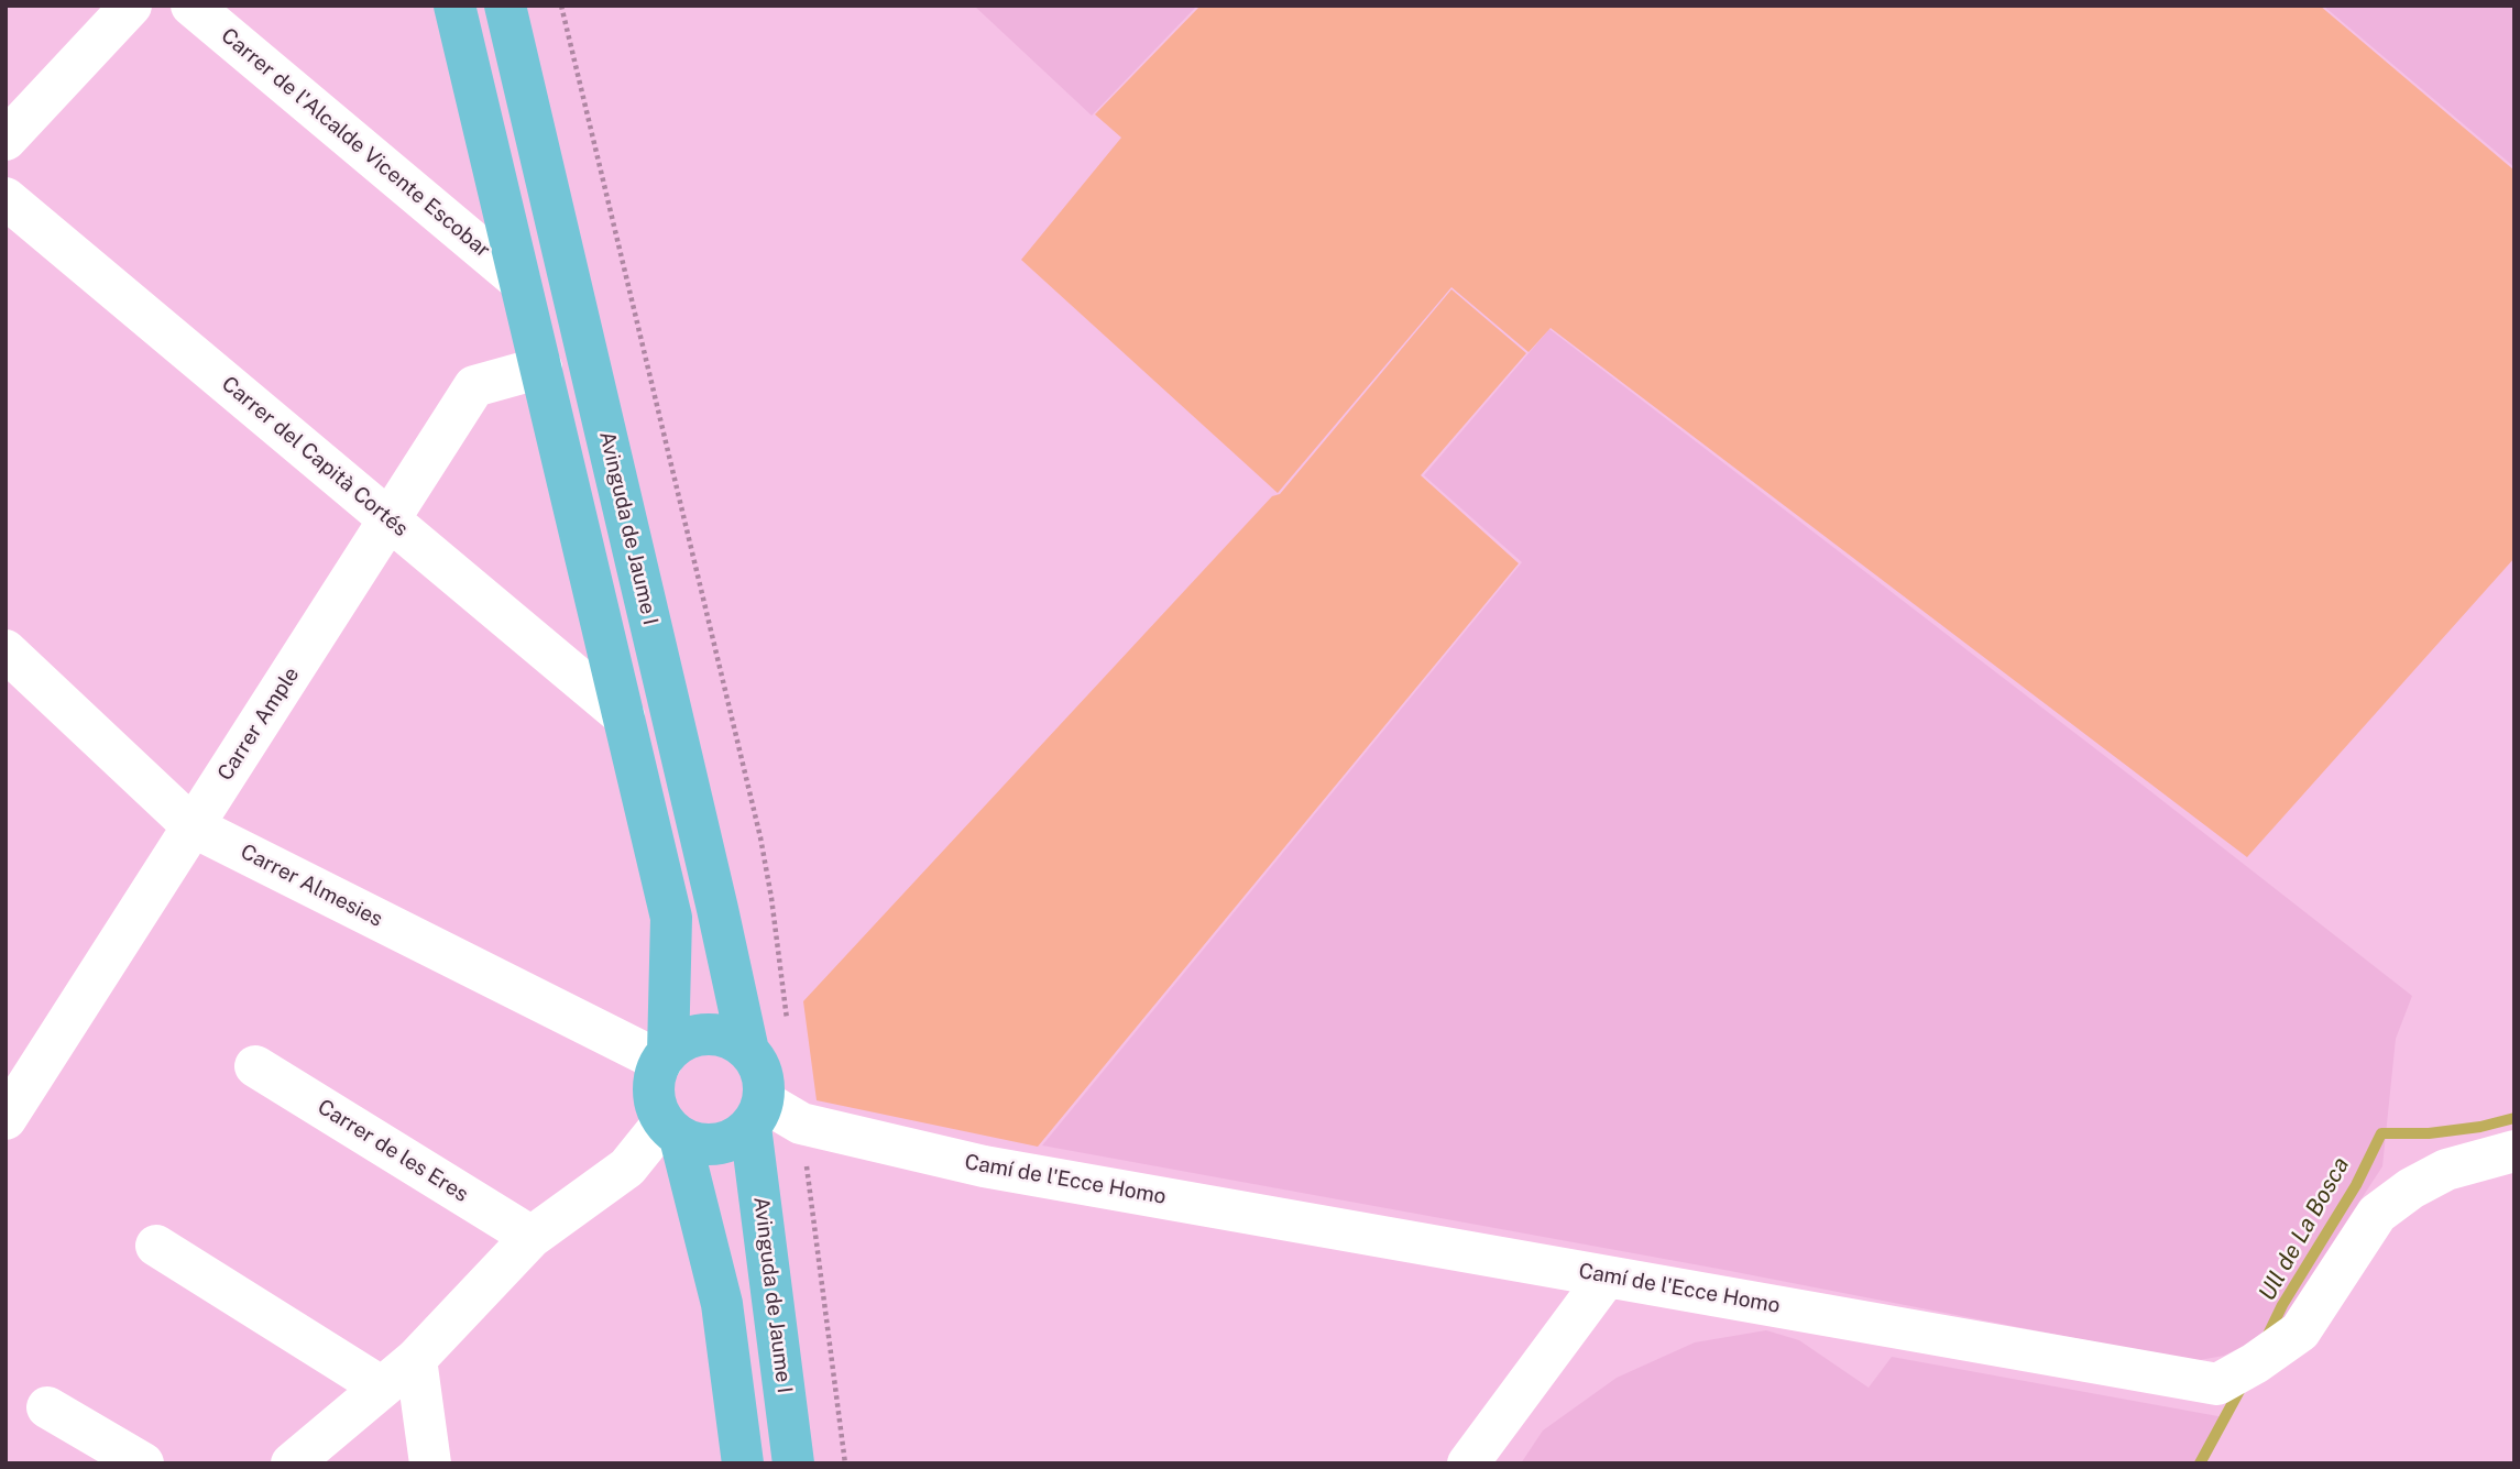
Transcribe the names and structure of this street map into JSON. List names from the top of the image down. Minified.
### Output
{"streets":{"main road":["Avinguda de Jaume I"],"street":["Carrer de l'Alcalde Vicente Escobar","Carrer del Capità Cortés","Carrer Ample","Carrer Almesies","Carrer de les Eres","Camí de l'Ecce Homo"]},"crossings":[["Carrer del Capità Cortés","Carrer Ample"],["Avinguda de Jaume I","Carrer Almesies"],["Avinguda de Jaume I","Camí de l'Ecce Homo"],["Carrer Ample","Carrer Almesies"],["Carrer Almesies","Camí de l'Ecce Homo"]],"water":["Ull de La Bosca"]}
